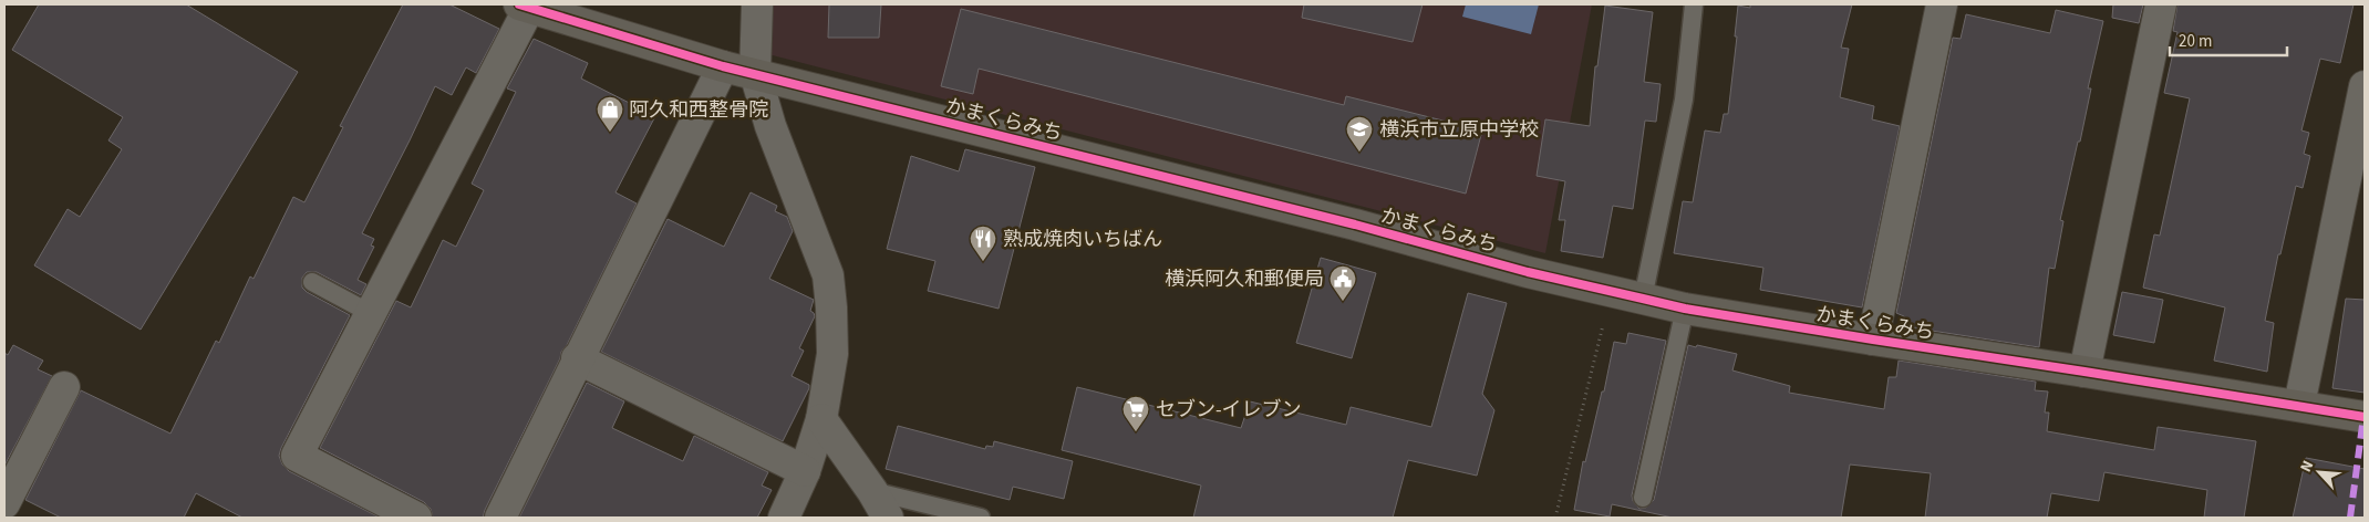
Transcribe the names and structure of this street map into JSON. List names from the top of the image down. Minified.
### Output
{"streets":{"street":["かまくらみち"]},"places":{"shop":["阿久和西整骨院"],"school or university":["横浜市立原中学校"],"restaurant":["熟成焼肉いちばん"],"public building":["横浜阿久和郵便局"],"supermarket":["セブン-イレブン"]},"scale_bar":"20 m","north":"top left"}
